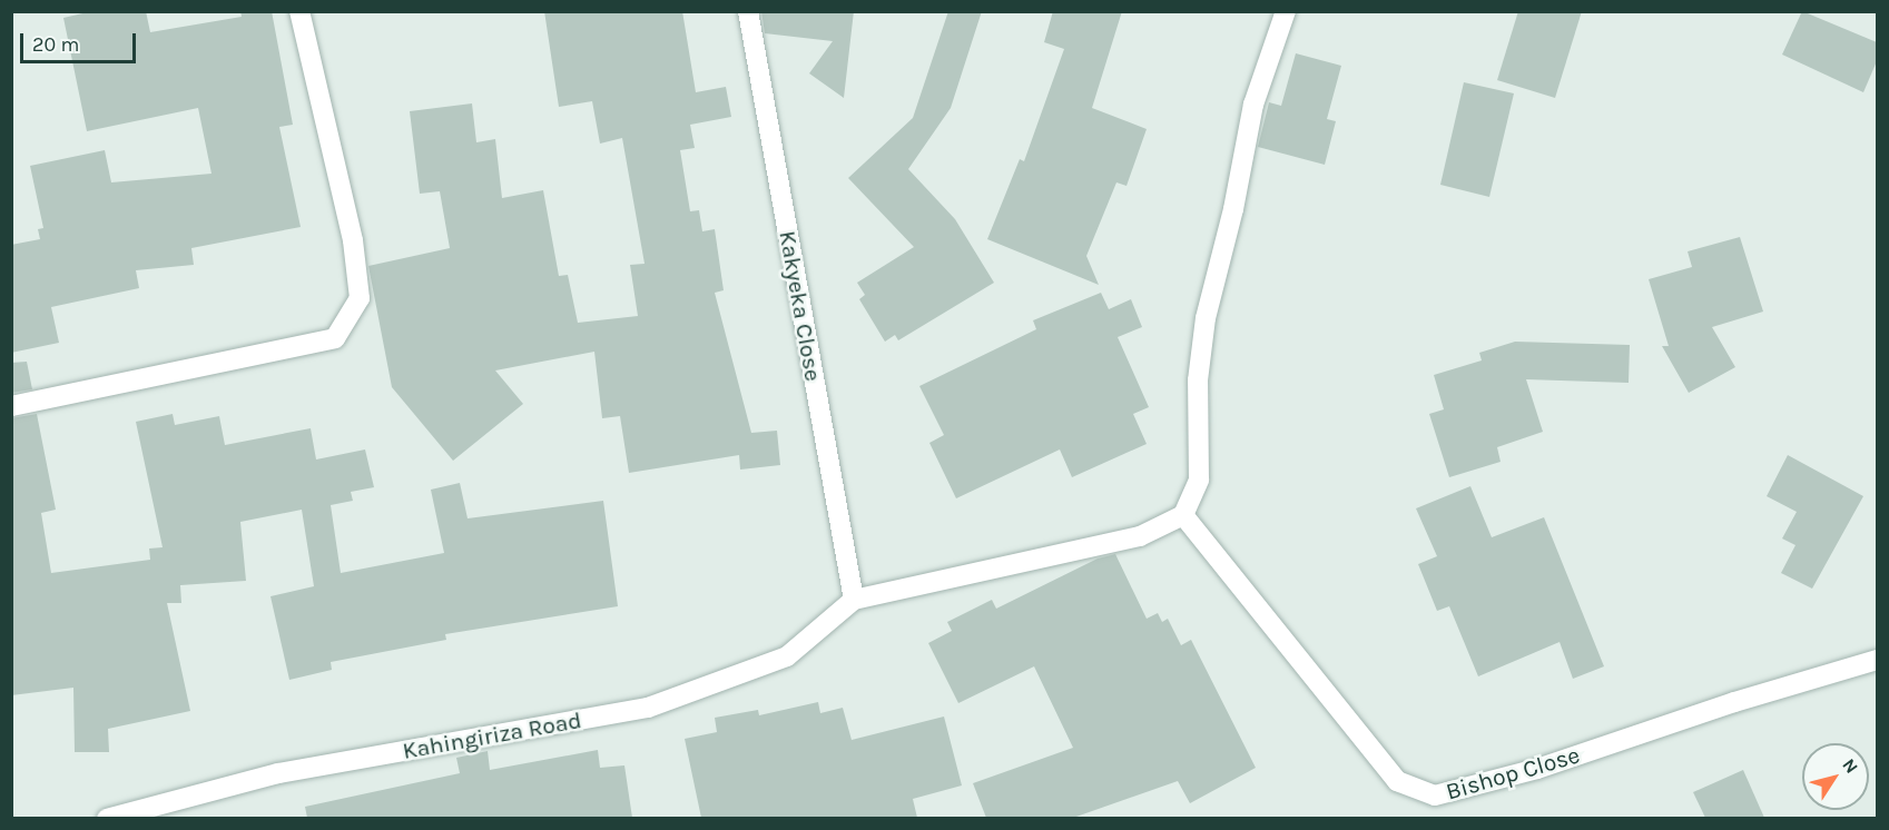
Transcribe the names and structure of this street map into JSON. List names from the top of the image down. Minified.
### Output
{"streets":{"street":["Kakyeka Close","Kahingiriza Road","Bishop Close"]},"crossings":[["Kakyeka Close","Kahingiriza Road"]],"scale_bar":"20 m","north":"top right"}
